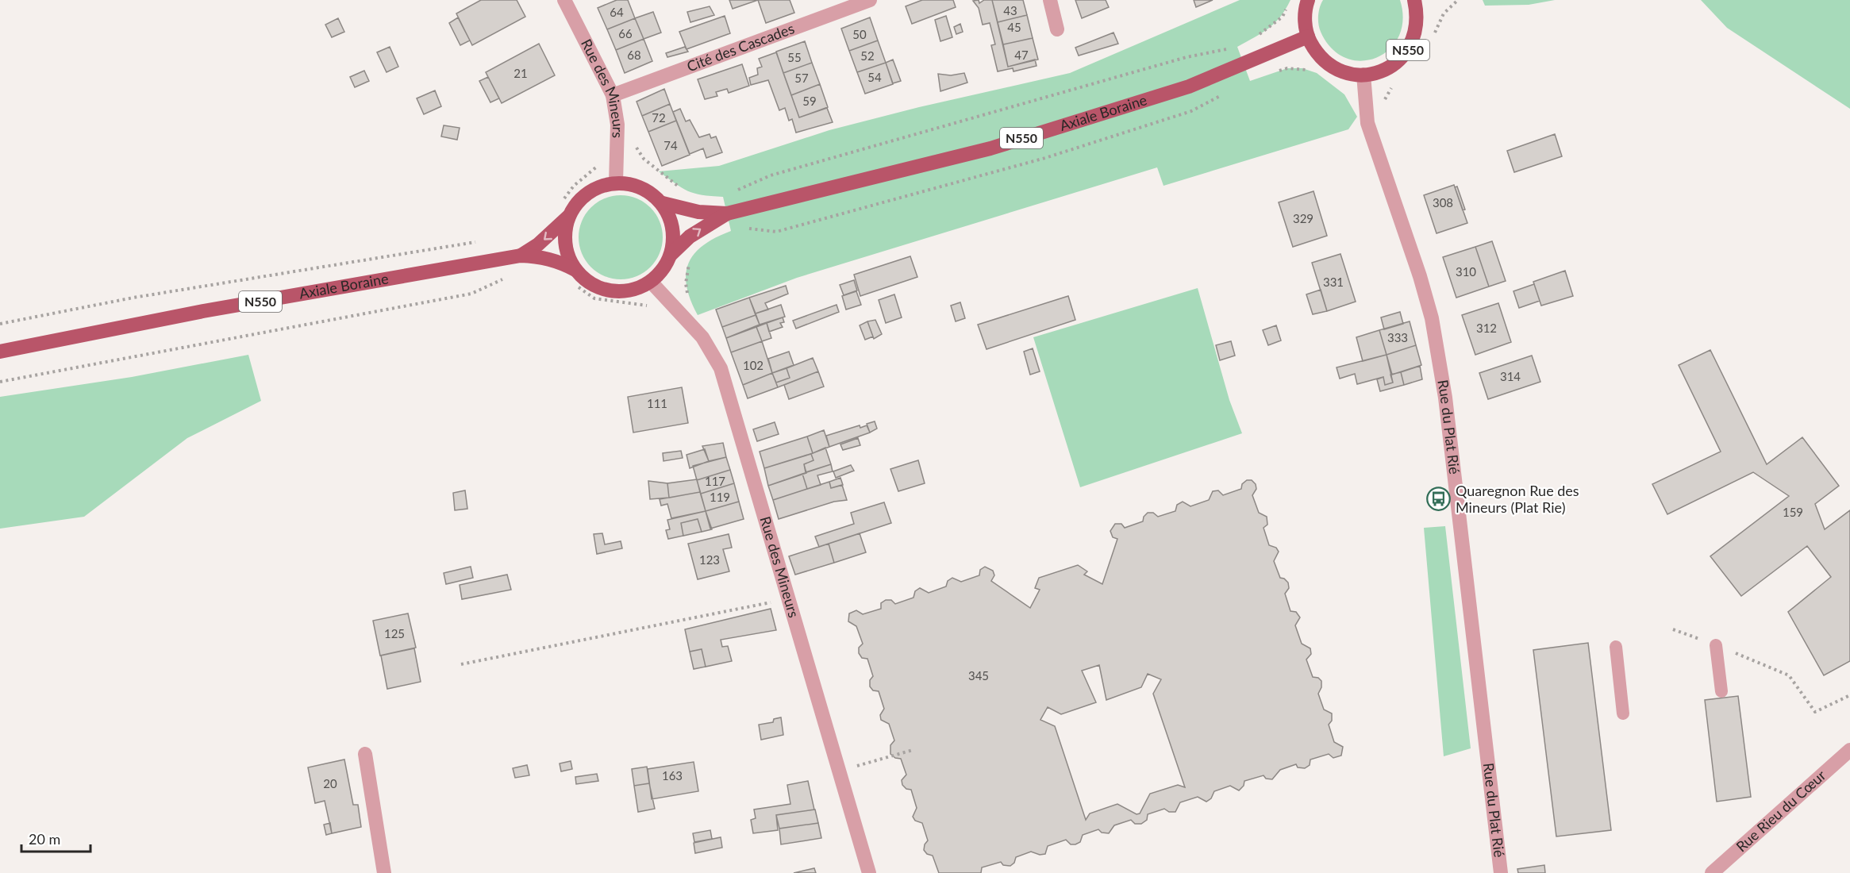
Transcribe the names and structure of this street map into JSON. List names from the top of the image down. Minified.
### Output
{"streets":{"main road":["N550","Axiale Boraine"],"street":["Cité des Cascades","Rue des Mineurs","Rue du Plat Rié","Rue Rieu du Cœur"]},"crossings":[["Cité des Cascades","Rue des Mineurs"],["N550","Rue des Mineurs"],["N550","Axiale Boraine"],["N550","Rue du Plat Rié"]],"places":{"bus stop":["Quaregnon Rue des Mineurs (Plat Rie)"]},"house_numbers":["43","64","45","66","50","68","47","52","55","21","54","57","59","72","74","308","329","310","331","312","333","102","314","111","117","119","159","123","125","345","163","20"],"scale_bar":"20 m"}
